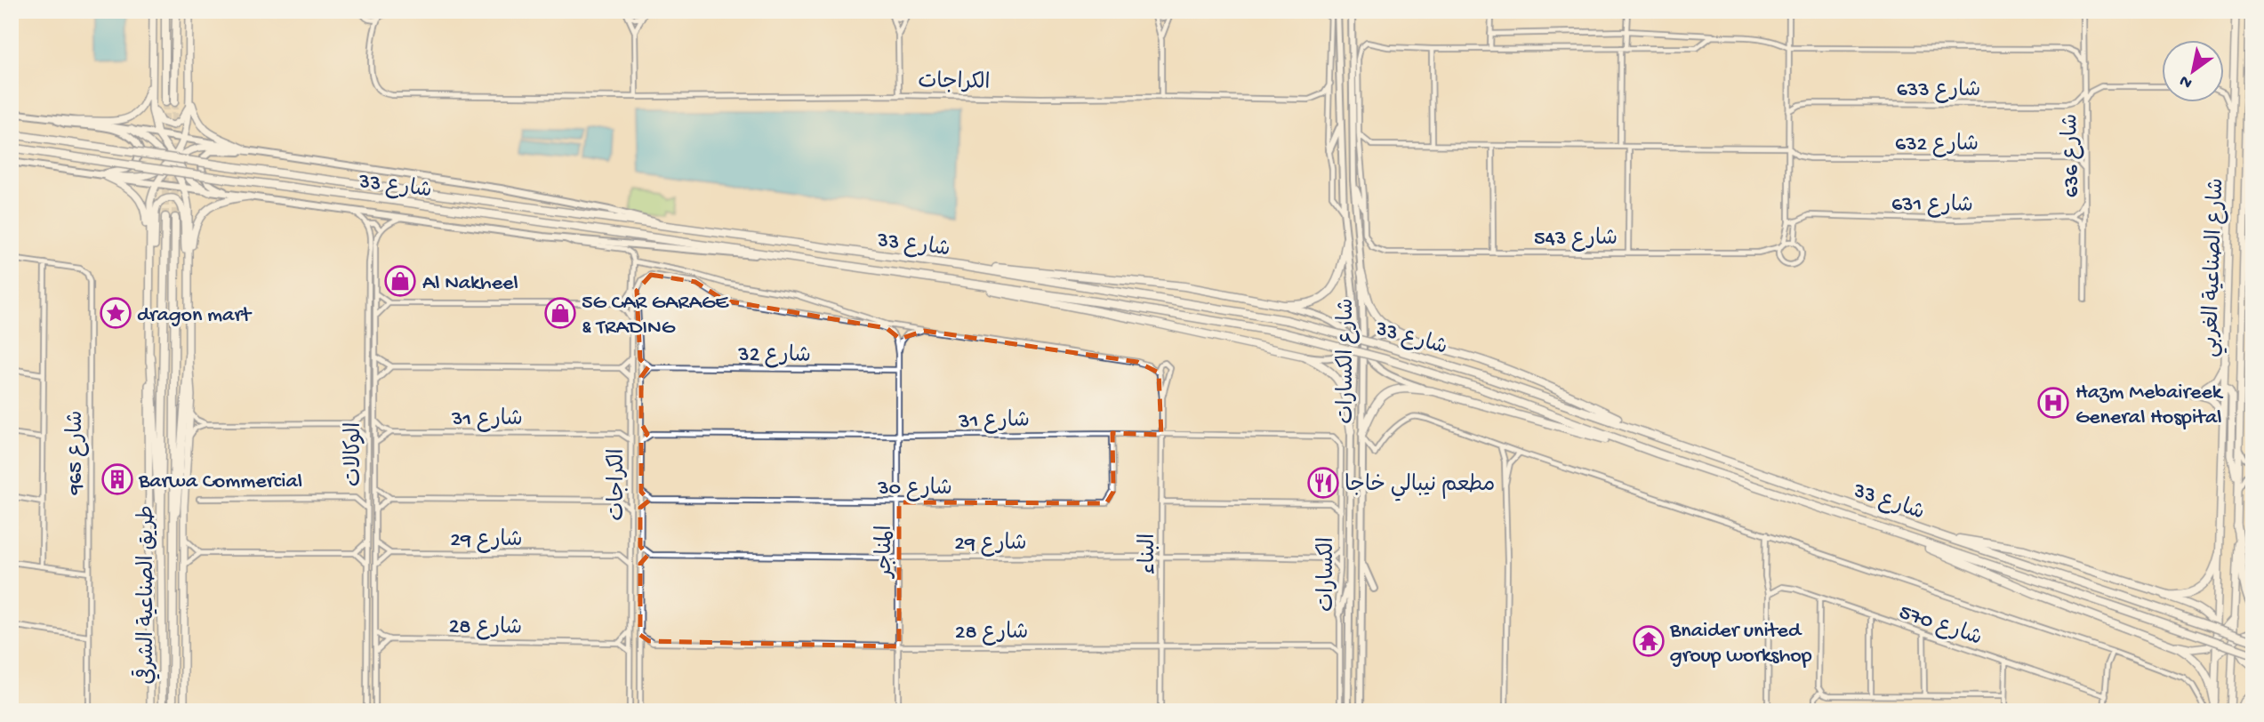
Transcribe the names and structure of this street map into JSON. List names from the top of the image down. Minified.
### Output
{"streets":{"highway":["شارع 33","طريق الصناعية الشرقي"],"main road":["شارع الصناعية الغربي"],"street":["الكراجات","شارع 633","شارع 632","شارع 636","شارع 631","شارع 543","شارع 32","شارع الكسارات","شارع 31","شارع 965","الوكالات","شارع 30","شارع 29","المناجر","البناء","الكسارات","شارع 570","شارع 28"]},"crossings":[["الكراجات","شارع الكسارات"],["الكراجات","المناجر"],["شارع 633","شارع 636"],["شارع 632","شارع 636"],["شارع 32","المناجر"],["شارع 31","شارع 30"],["شارع 31","المناجر"],["شارع 31","البناء"],["شارع 31","الكسارات"],["الوكالات","شارع 28"],["شارع 30","المناجر"],["شارع 29","المناجر"],["شارع 29","البناء"],["المناجر","شارع 28"],["البناء","شارع 28"]],"places":{"shop":["Al Nakheel","5G CAR GARAGE & TRADING"],"place":["dragon mart"],"hospital":["Hazm Mebaireek General Hospital"],"building":["Barwa Commercial"],"restaurant":["مطعم نيبالي خاجا"],"temple":["Bnaider united group workshop"]},"north":"bottom left"}
